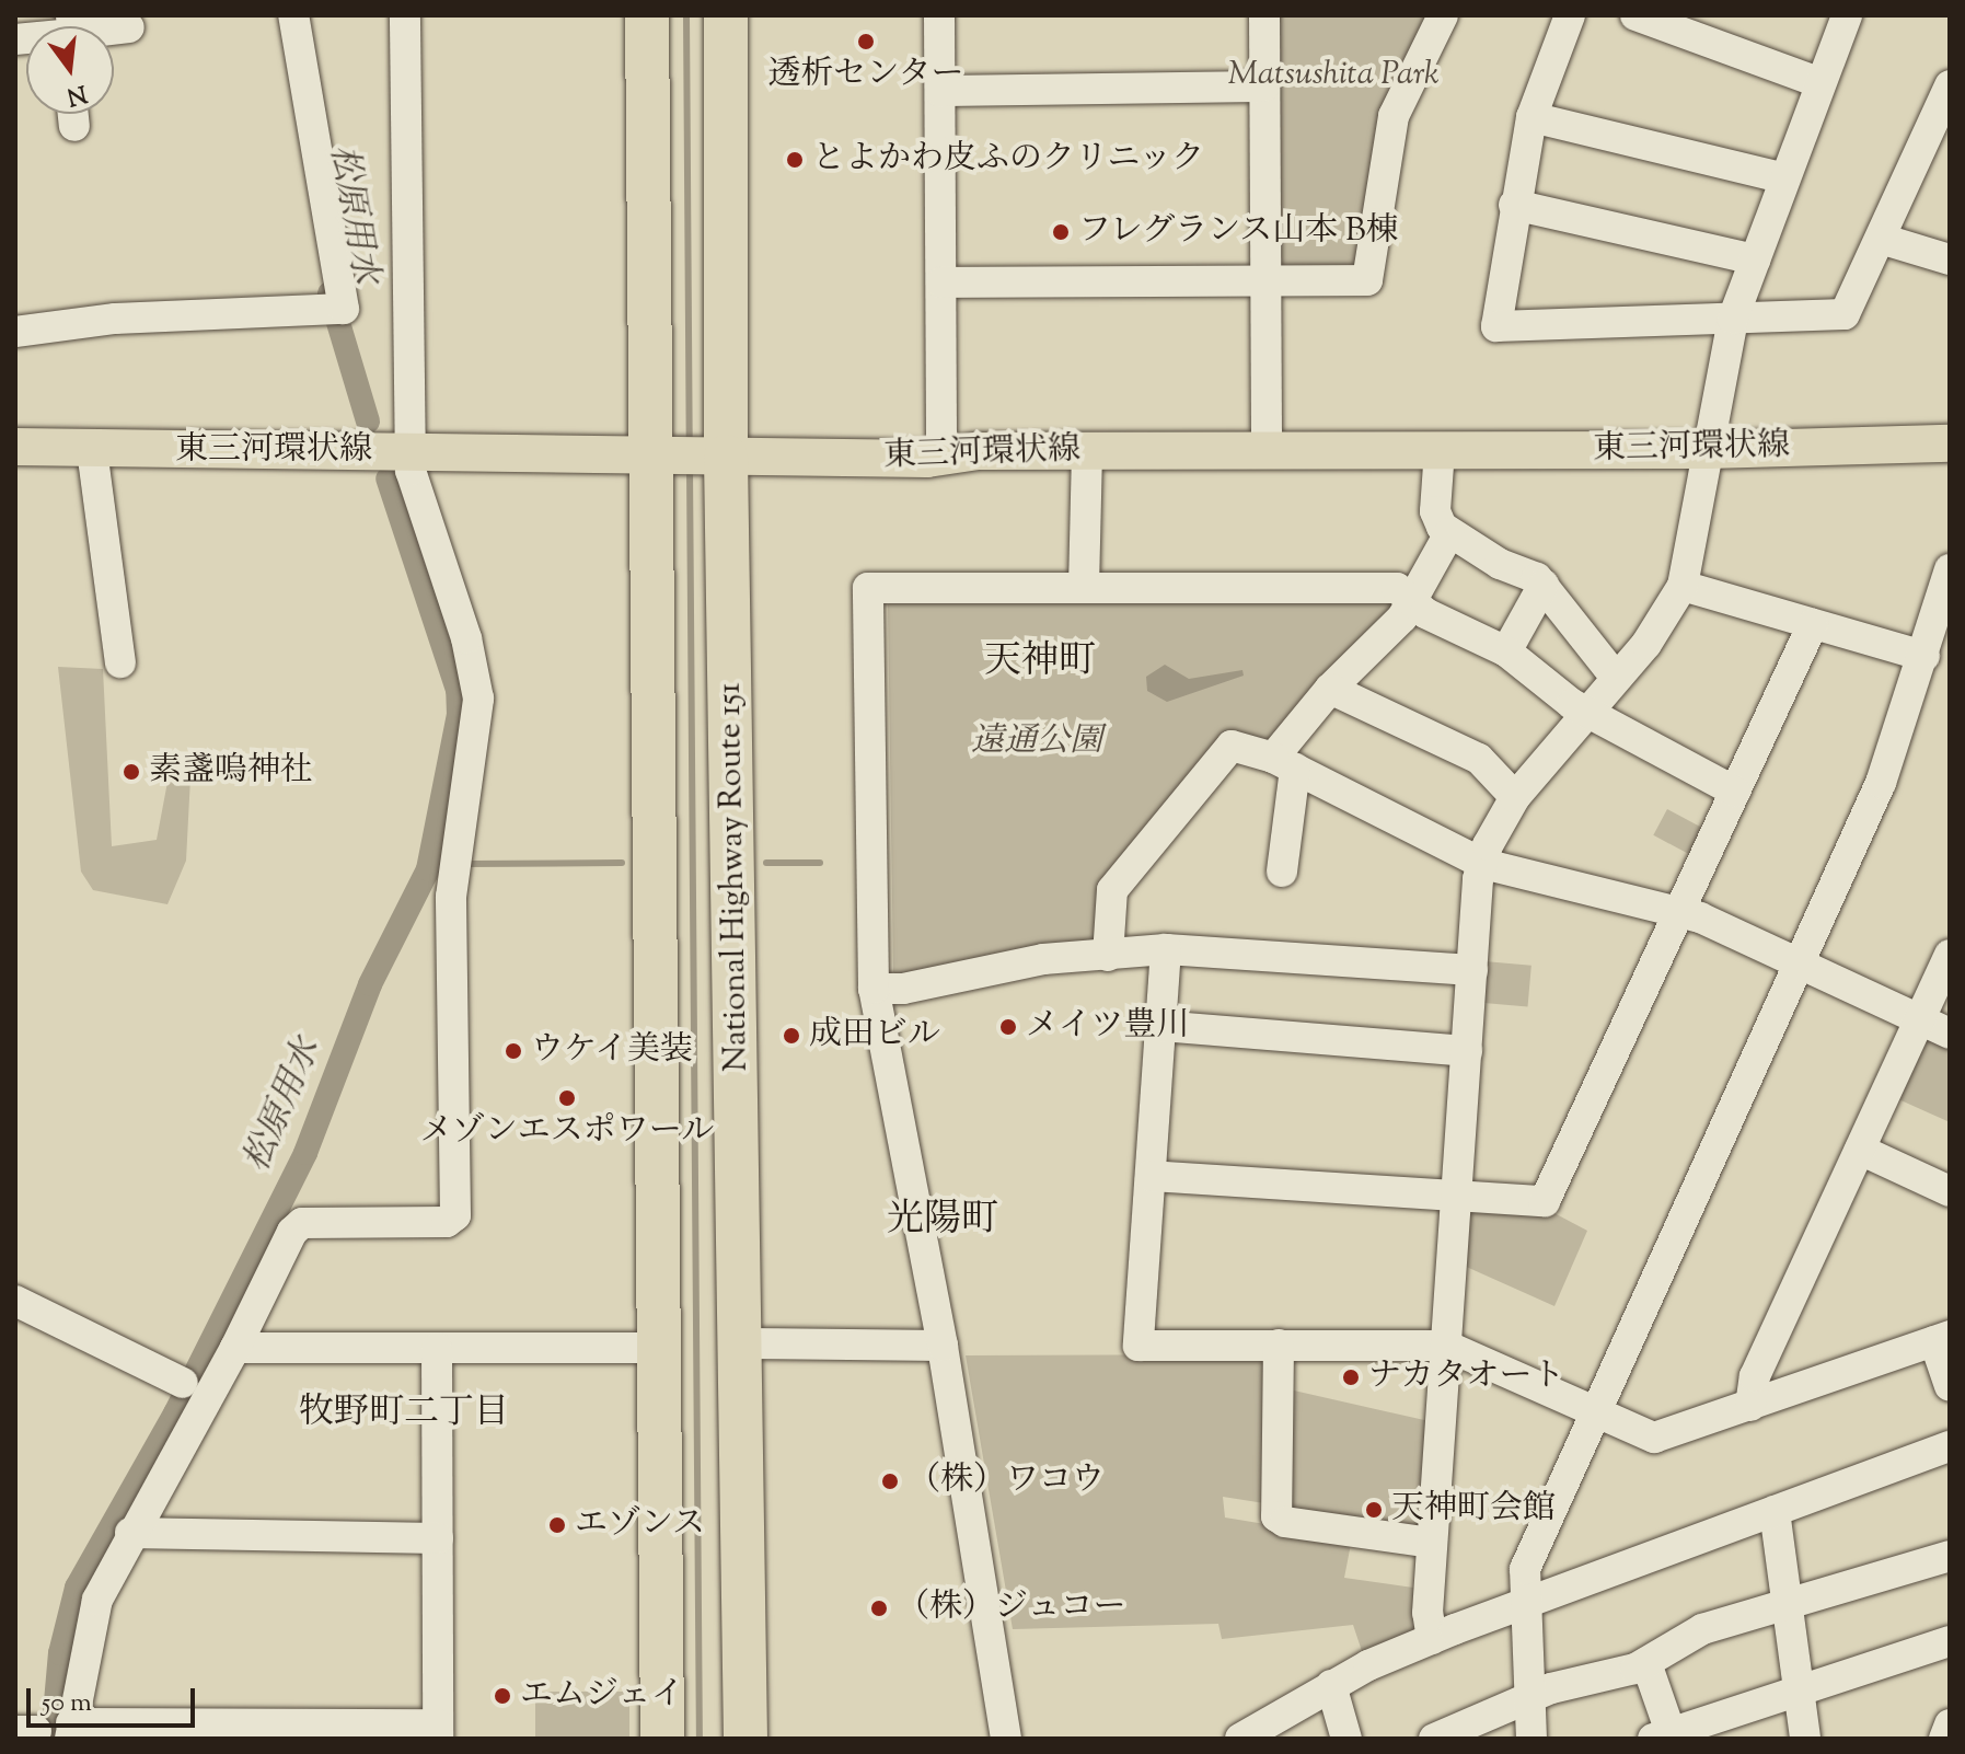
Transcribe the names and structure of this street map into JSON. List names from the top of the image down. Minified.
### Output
{"streets":{"highway":["National Highway Route 151"],"main road":["東三河環状線"]},"crossings":[["東三河環状線","National Highway Route 151"]],"districts":["天神町","光陽町","牧野町二丁目"],"water":["松原用水"],"parks":["Matsushita Park","遠通公園"],"places":["透析センター","とよかわ皮ふのクリニック","フレグランス山本 B棟","素盞嗚神社","メイツ豊川","成田ビル","ウケイ美装","メゾンエスポワール","ナカタオート","（株）ワコウ","天神町会館","エゾンス","（株）ジュコー","エムジェイ"],"scale_bar":"50 m","north":"bottom"}
